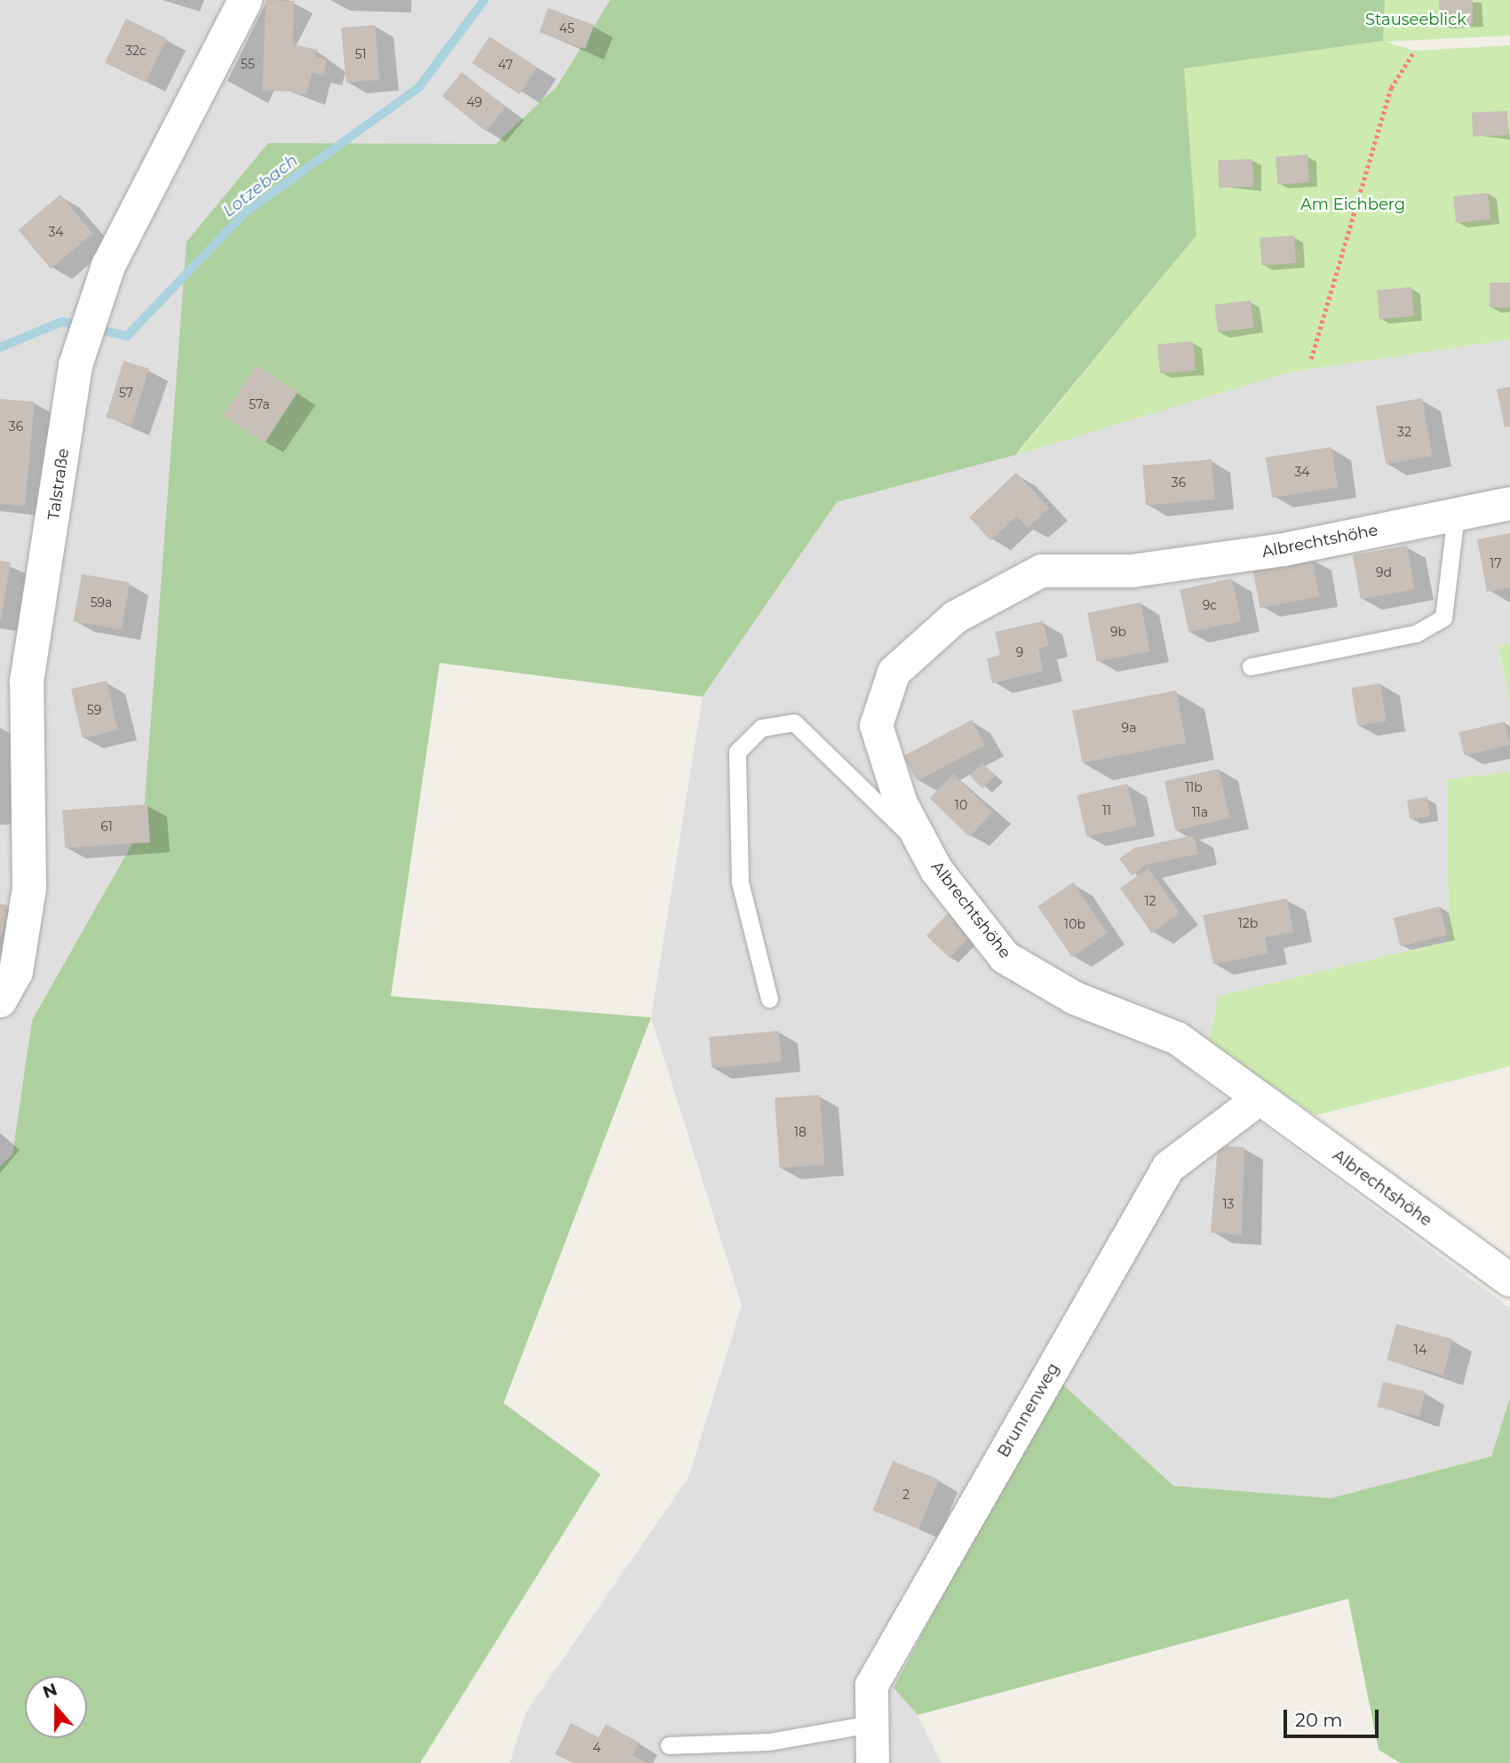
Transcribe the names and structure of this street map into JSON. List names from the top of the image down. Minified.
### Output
{"streets":{"street":["Talstraße","Albrechtshöhe","Brunnenweg"]},"crossings":[["Albrechtshöhe","Brunnenweg"]],"water":["Lotzebach"],"parks":["Stauseeblick","Am Eichberg"],"house_numbers":["45","32c","51","55","47","49","34","57","57a","36","32","34","36","17","9d","59a","9c","9b","9","59","9a","11b","10","11","11a","61","12","12b","10b","18","13","14","2","4"],"scale_bar":"20 m","north":"top"}
